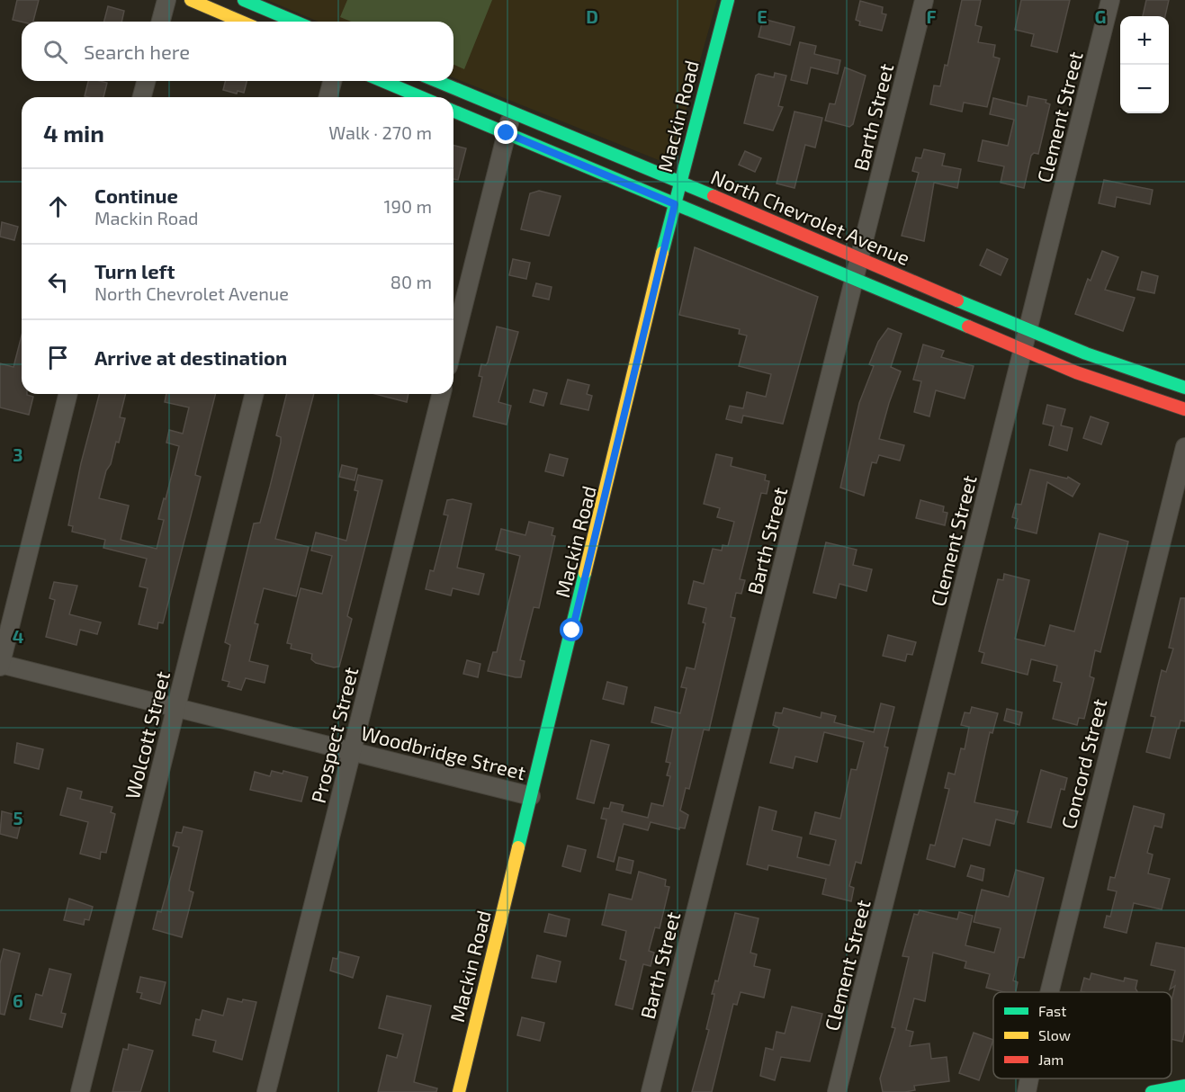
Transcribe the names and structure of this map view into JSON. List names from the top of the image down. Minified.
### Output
{"streets":{"street":["Mackin Road","Barth Street","Clement Street","North Chevrolet Avenue","Wolcott Street","Prospect Street","Woodbridge Street","Concord Street"]},"crossings":[["Mackin Road","North Chevrolet Avenue"],["Mackin Road","Woodbridge Street"],["Barth Street","North Chevrolet Avenue"],["Clement Street","North Chevrolet Avenue"],["Wolcott Street","Woodbridge Street"],["Prospect Street","Woodbridge Street"]],"legend":["Fast","Slow","Jam"],"page":{"map_buttons":["+","−"],"search":"Search here","heading":["4 min","Walk · 270 m"],"list":[["Continue","Mackin Road","190 m"],["Turn left","North Chevrolet Avenue","80 m"],"Arrive at destination"]},"grid":{"columns":["D","E","F","G"],"rows":["3","4","5","6"]}}
